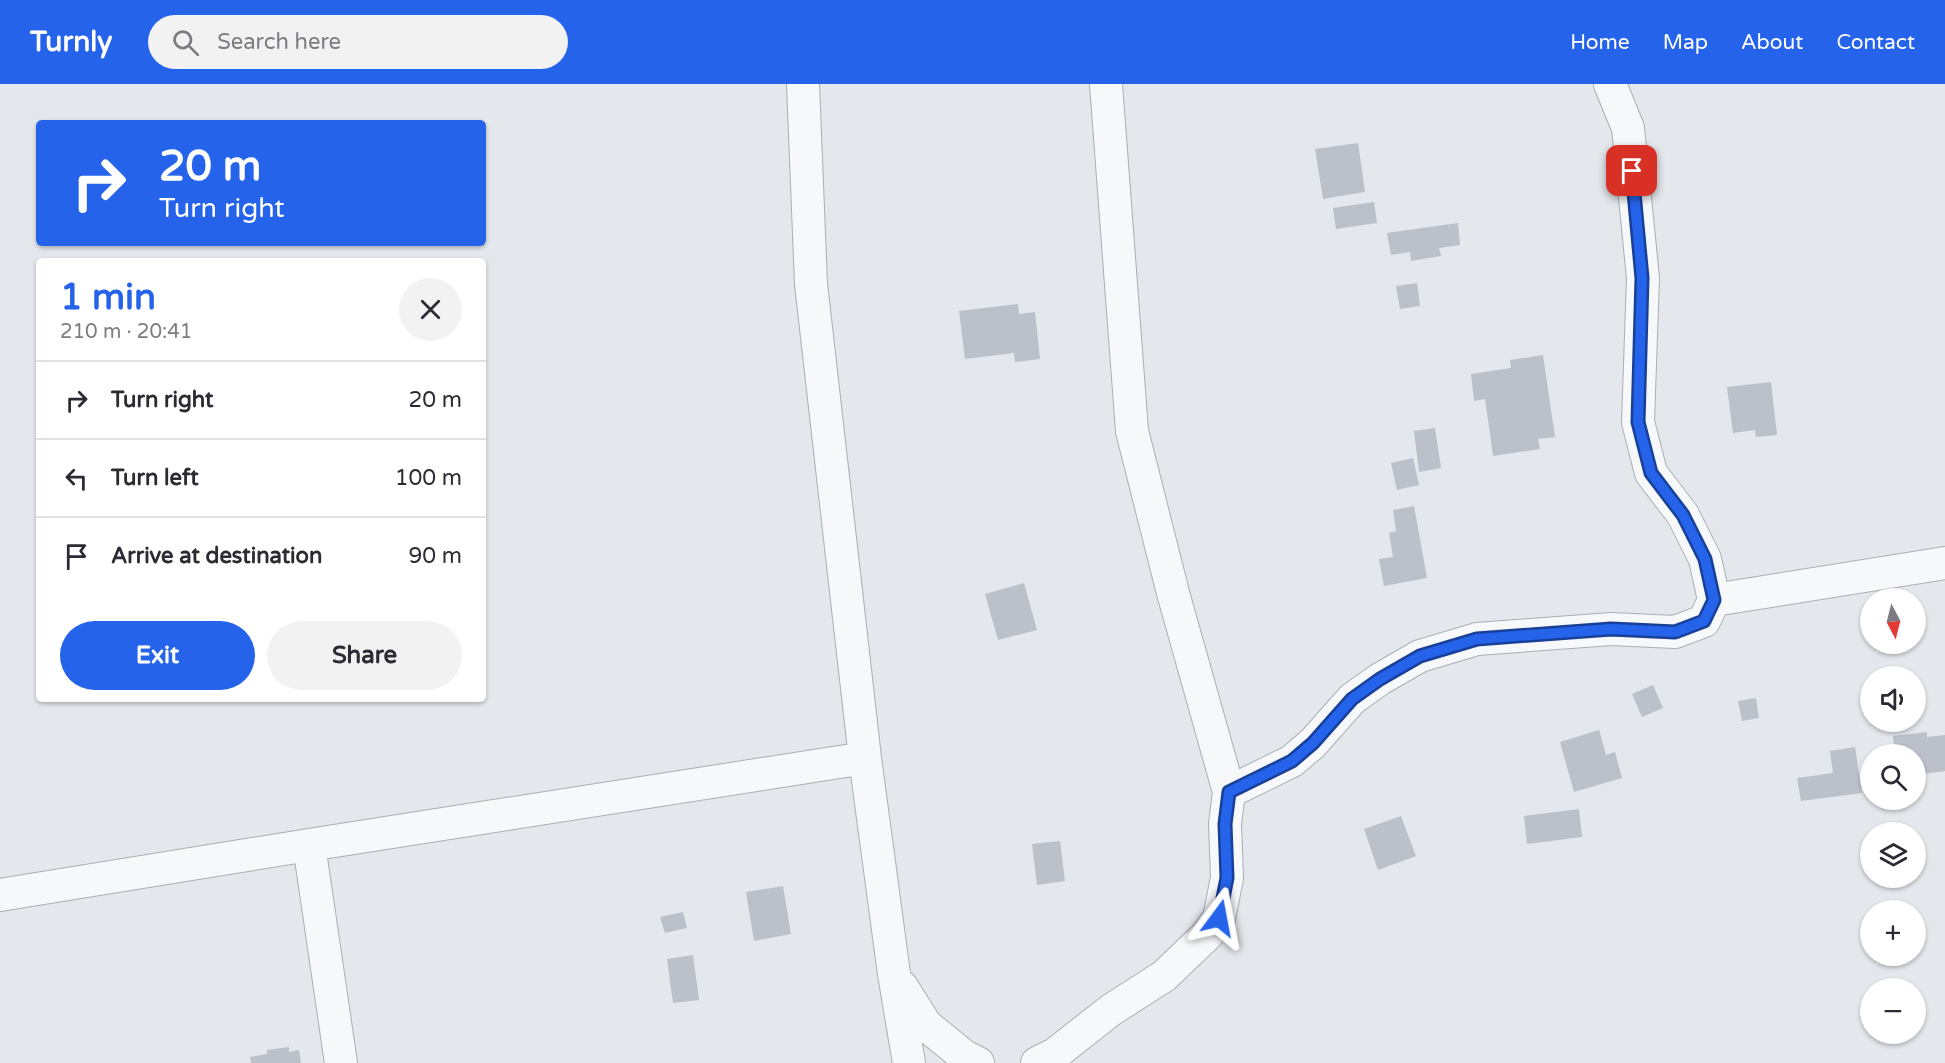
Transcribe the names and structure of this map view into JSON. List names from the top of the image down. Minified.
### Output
{"north":"bottom","page":{"header":"Turnly","search":"Search here","nav":["Home","Map","About","Contact"],"turn":["20 m","Turn right"],"heading":["1 min","210 m · 20:41"],"list":[{"name":"Turn right","value":"20 m"},{"name":"Turn left","value":"100 m"},{"name":"Arrive at destination","value":"90 m"}],"map_buttons":["+","−"],"buttons":["Exit","Share"]}}
